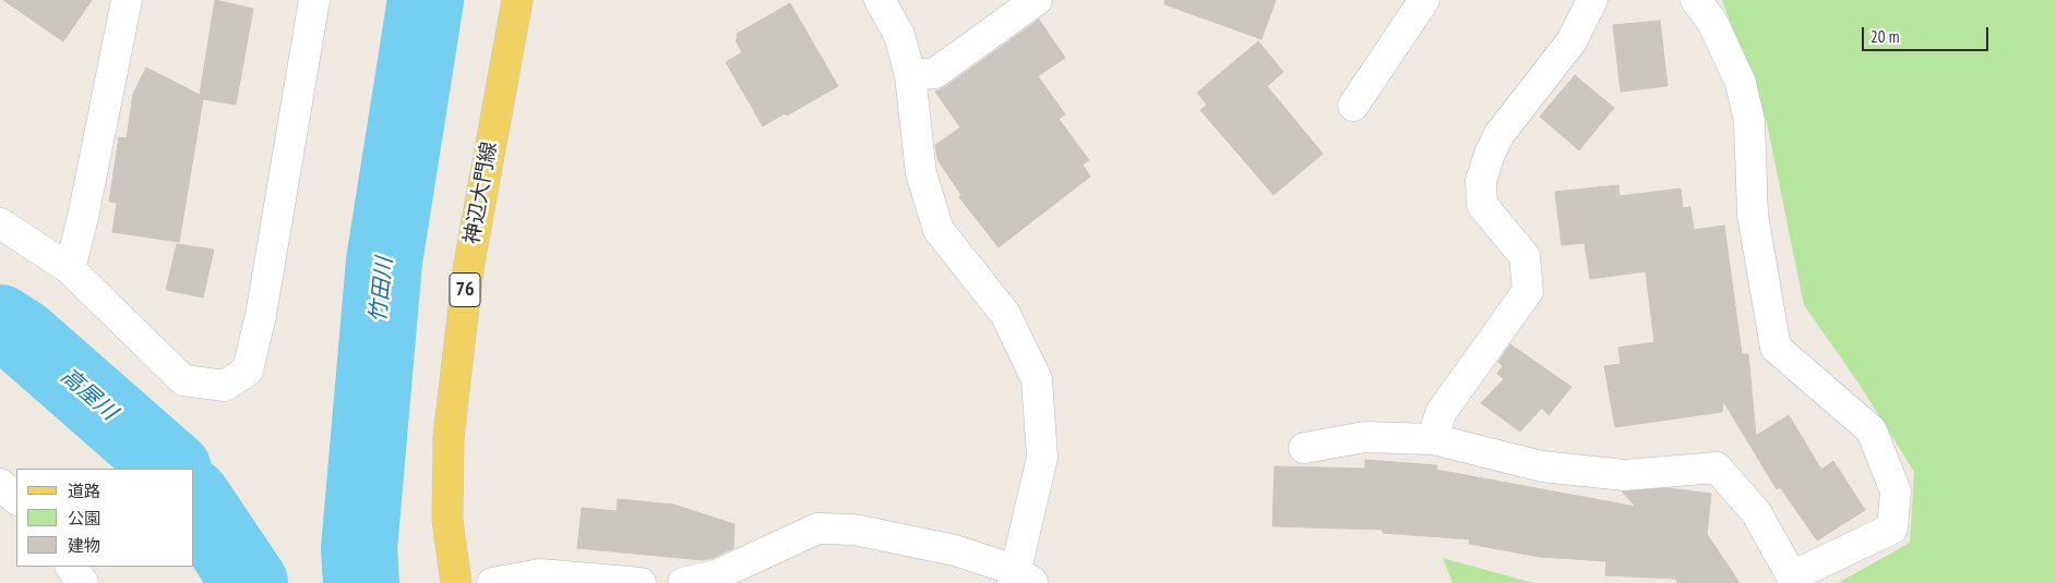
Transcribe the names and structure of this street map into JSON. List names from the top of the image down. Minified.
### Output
{"streets":{"main road":["神辺大門線","76"]},"water":["竹田川","高屋川"],"legend":["道路","公園","建物"],"scale_bar":"20 m"}
